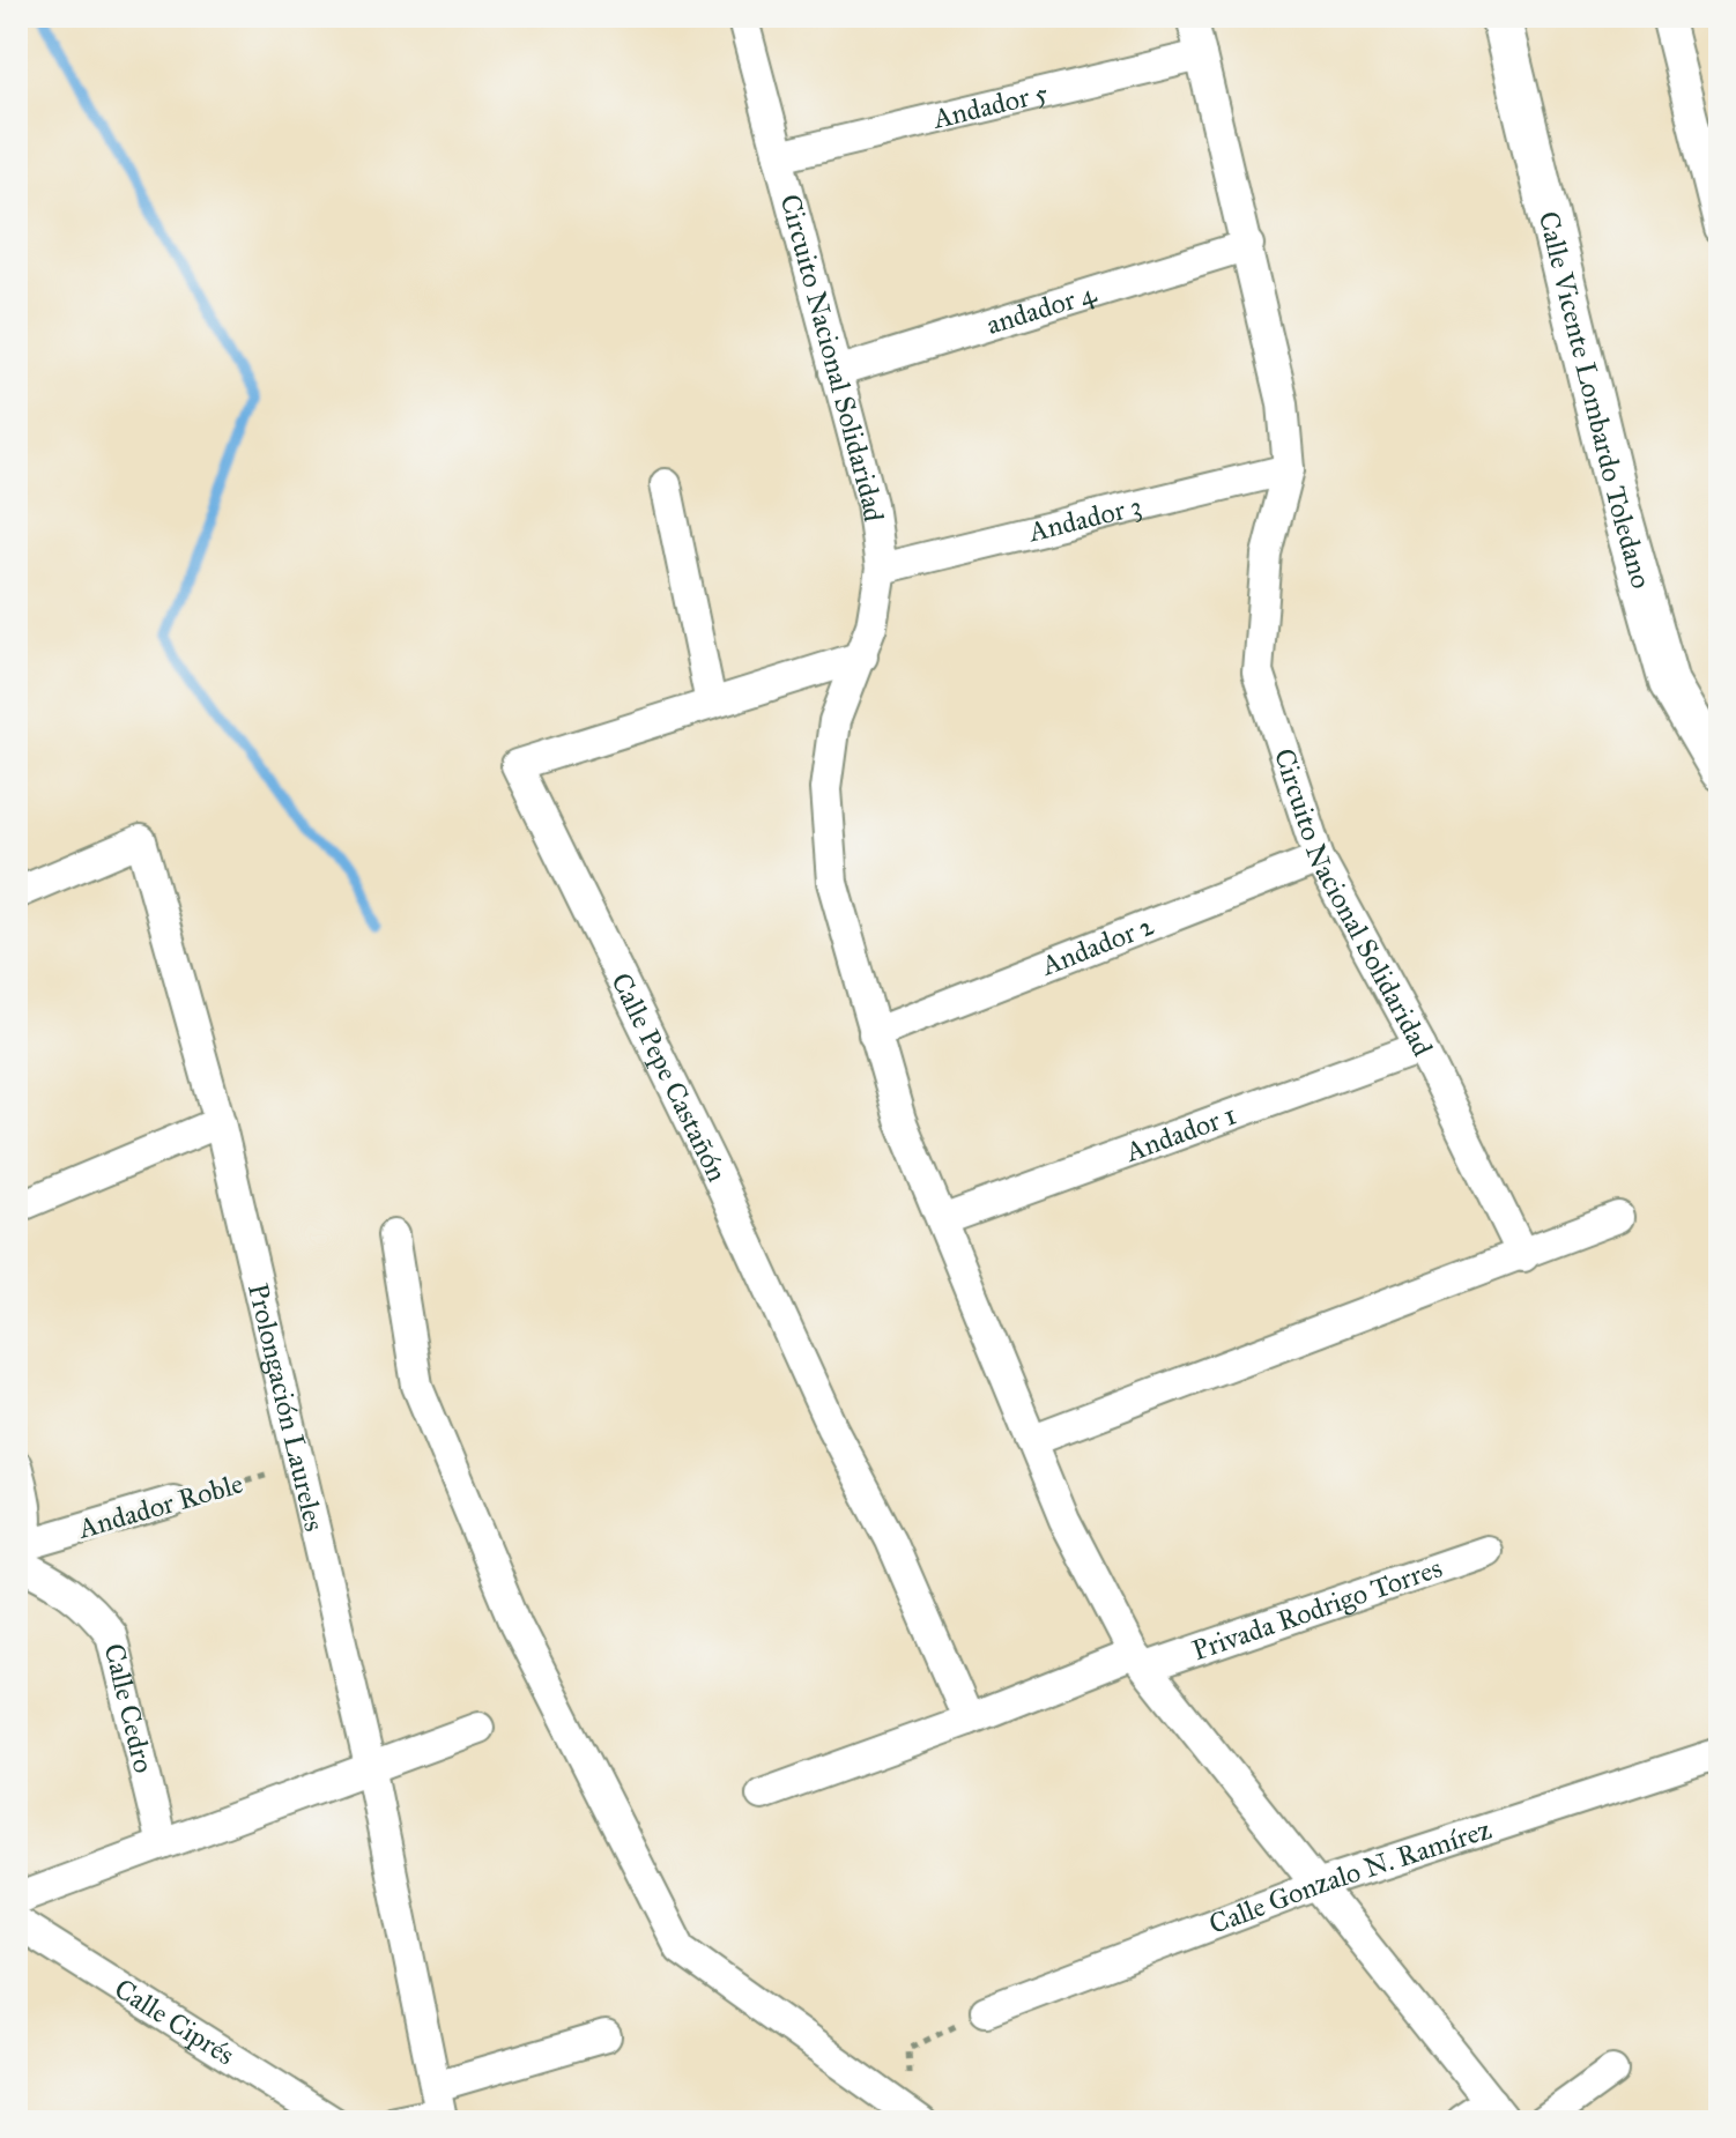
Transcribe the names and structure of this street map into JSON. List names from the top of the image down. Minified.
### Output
{"streets":{"street":["Andador 5","andador 4","Circuito Nacional Solidaridad","Calle Vicente Lombardo Toledano","Andador 3","Andador 2","Calle Pepe Castañón","Andador 1","Prolongación Laureles","Andador Roble","Privada Rodrigo Torres","Calle Cedro","Calle Gonzalo N. Ramírez","Calle Ciprés"]},"crossings":[["Andador 5","Circuito Nacional Solidaridad"],["andador 4","Circuito Nacional Solidaridad"],["Circuito Nacional Solidaridad","Andador 3"],["Circuito Nacional Solidaridad","Andador 2"],["Circuito Nacional Solidaridad","Calle Pepe Castañón"],["Circuito Nacional Solidaridad","Andador 1"],["Circuito Nacional Solidaridad","Privada Rodrigo Torres"],["Circuito Nacional Solidaridad","Calle Gonzalo N. Ramírez"],["Calle Pepe Castañón","Privada Rodrigo Torres"],["Prolongación Laureles","Andador Roble"],["Andador Roble","Calle Cedro"]]}
